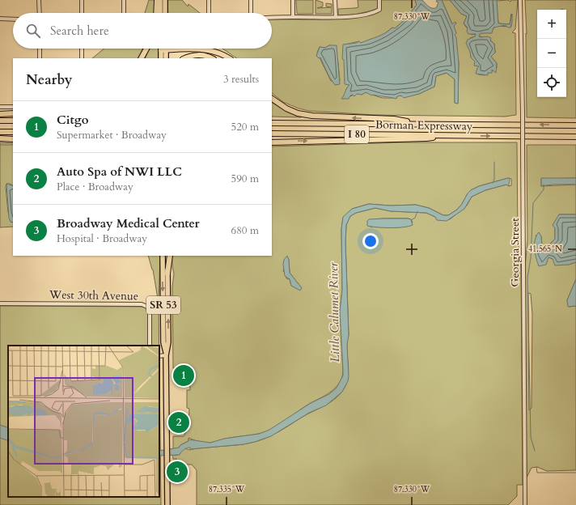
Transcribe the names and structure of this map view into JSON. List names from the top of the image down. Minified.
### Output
{"streets":{"highway":["Borman Expressway","I 80"],"main road":["SR 53"],"street":["Georgia Street","West 30th Avenue"]},"water":["Little Calumet River"],"page":{"map_buttons":["+","−"],"search":"Search here","heading":["Nearby","3 results"],"list":[{"mark":"1","name":"Citgo","note":"Supermarket · Broadway","value":"520 m"},{"mark":"2","name":"Auto Spa of NWI LLC","note":"Place · Broadway","value":"590 m"},{"mark":"3","name":"Broadway Medical Center","note":"Hospital · Broadway","value":"680 m"}],"pins":["1","2","3"]},"coordinates":["87.330°W","41.565°N","87.335°W"]}
